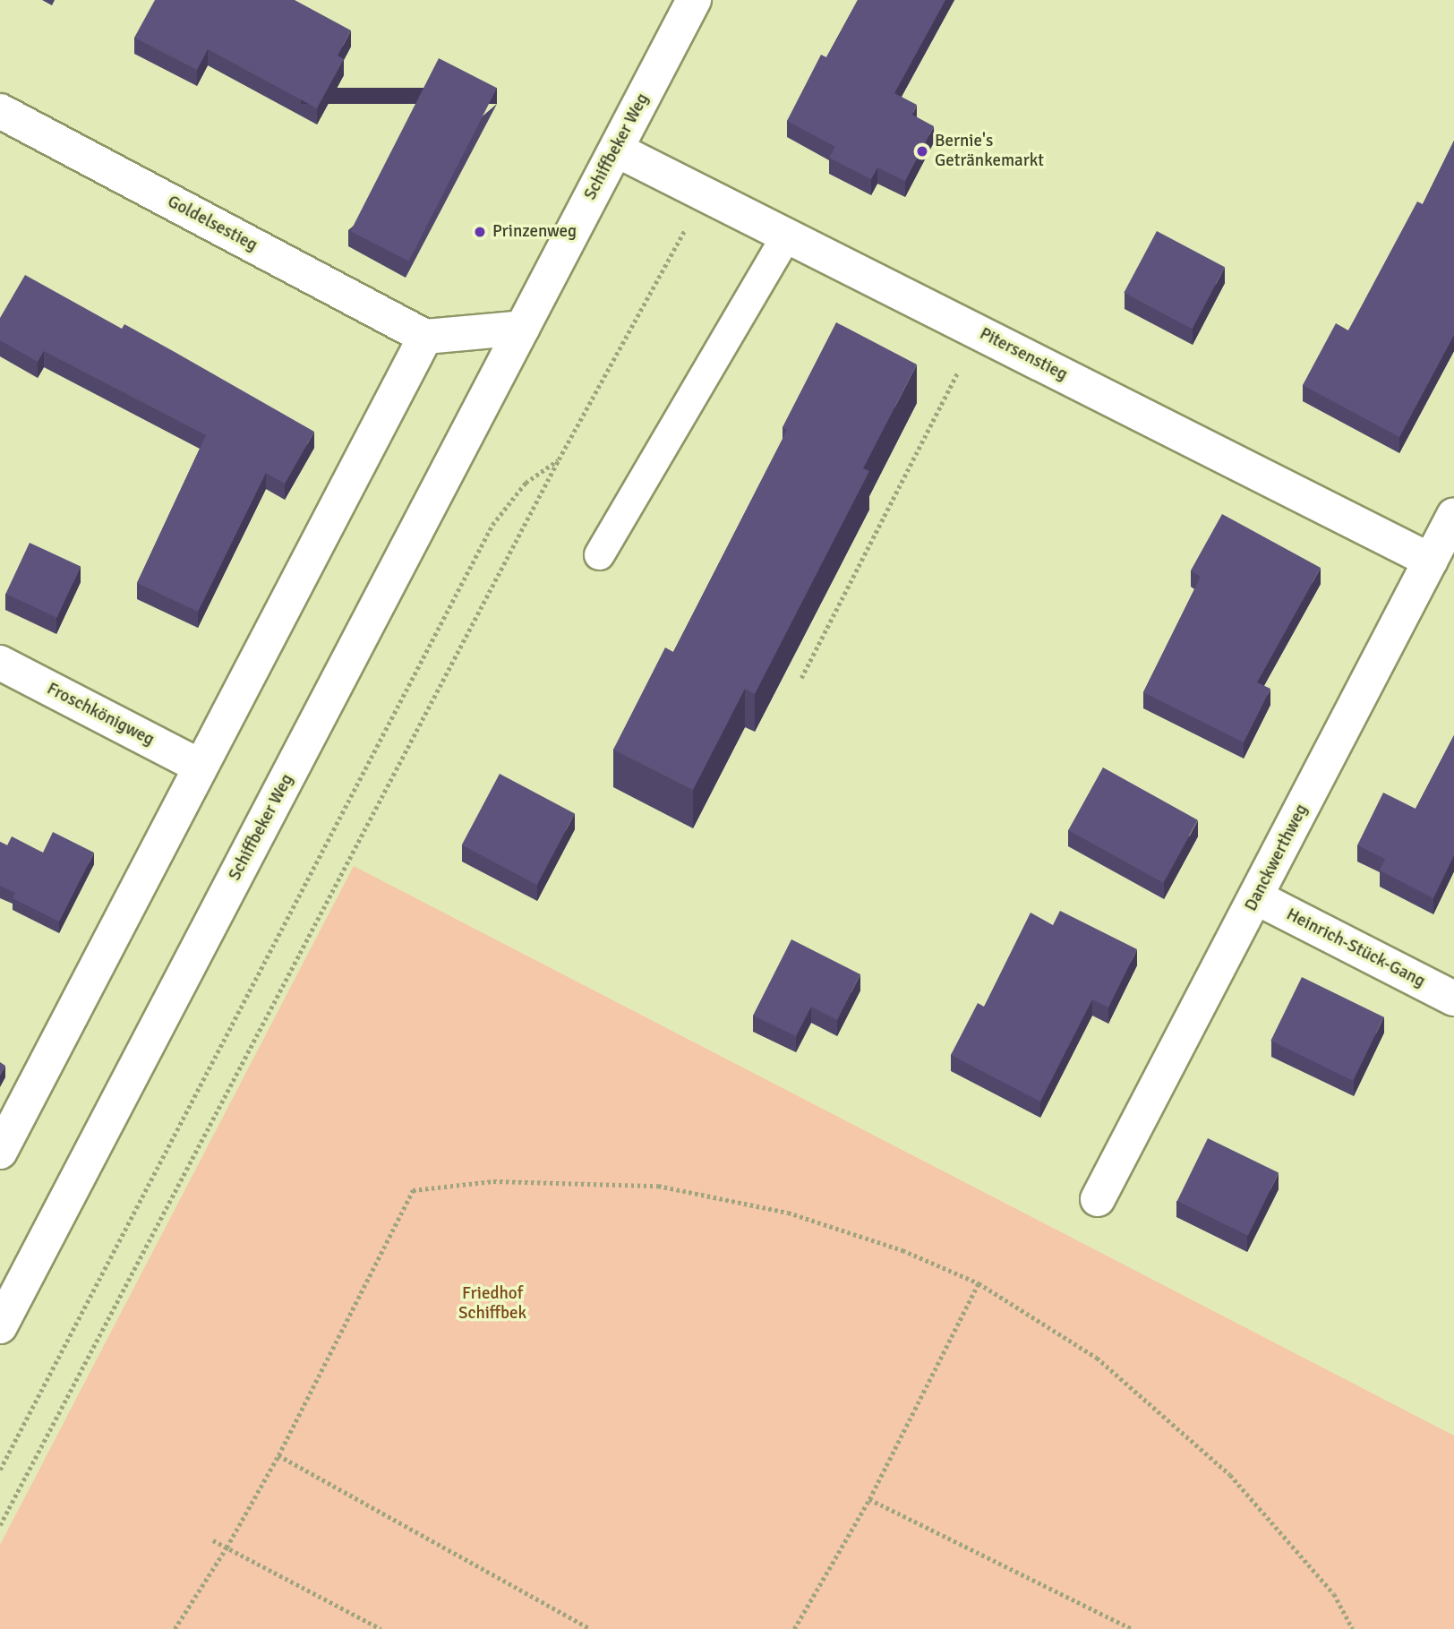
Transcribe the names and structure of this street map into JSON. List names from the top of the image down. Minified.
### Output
{"streets":{"street":["Schiffbeker Weg","Goldelsestieg","Pitersenstieg","Froschkönigweg","Danckwerthweg","Heinrich-Stück-Gang"]},"crossings":[["Schiffbeker Weg","Pitersenstieg"],["Pitersenstieg","Danckwerthweg"],["Danckwerthweg","Heinrich-Stück-Gang"]],"parks":["Friedhof Schiffbek"],"places":["Bernie's Getränkemarkt","Prinzenweg"]}
